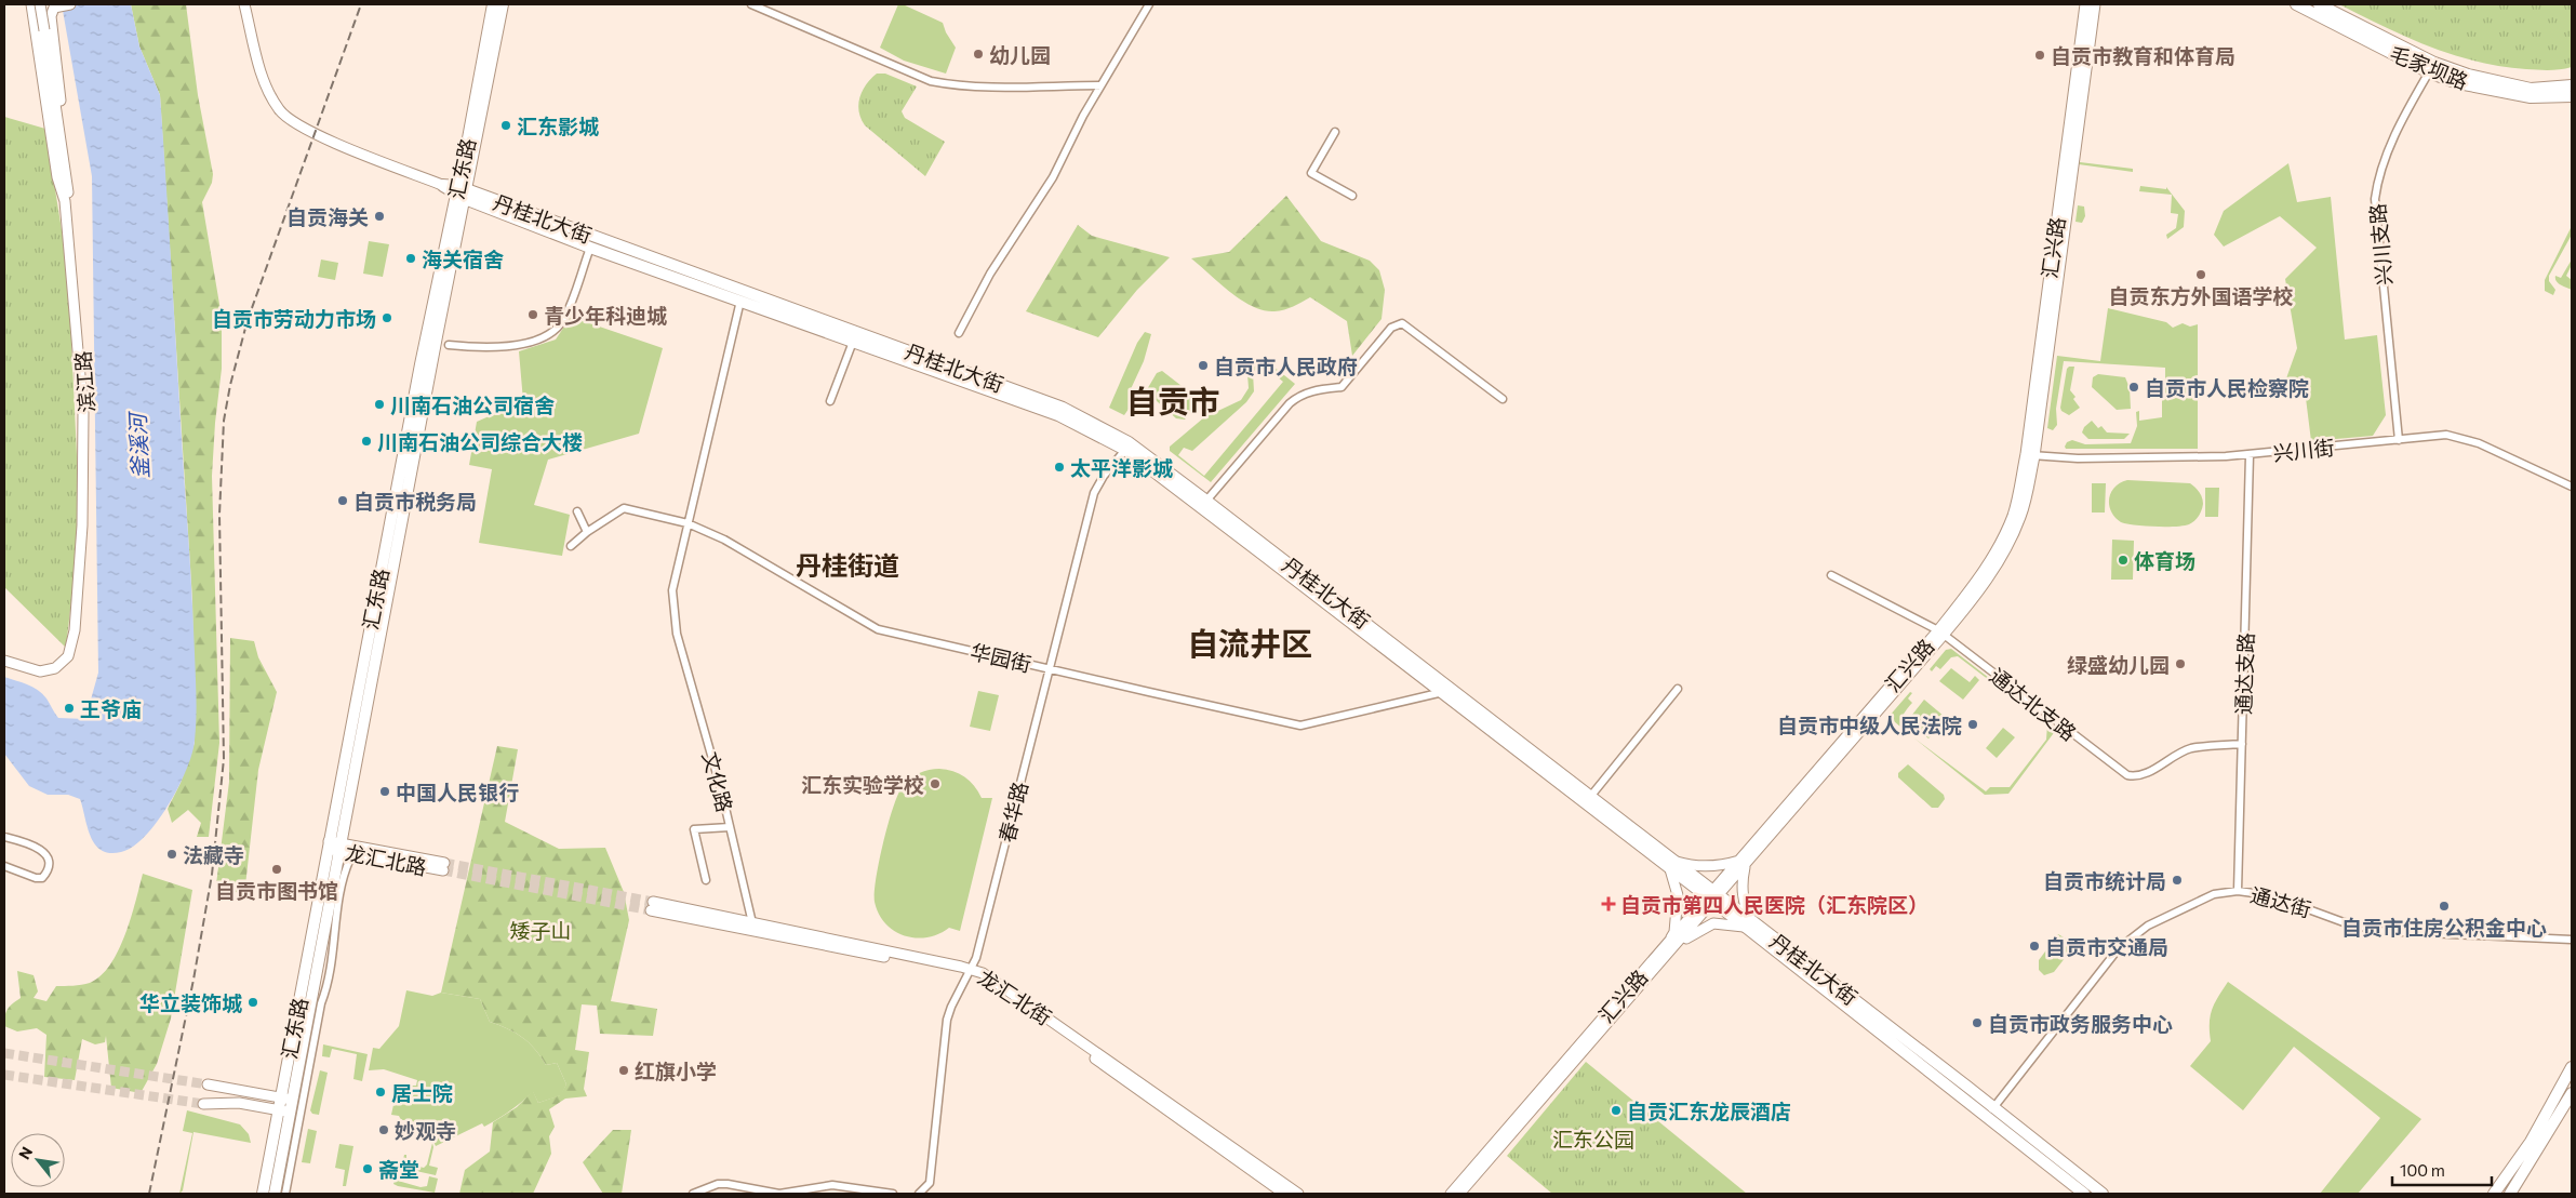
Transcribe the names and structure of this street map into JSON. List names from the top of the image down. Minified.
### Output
{"streets":{"main road":["毛家坝路","汇东路","丹桂北大街","汇兴路","滨江路","龙汇北路","龙汇北街"],"street":["兴川支路","兴川街","华园街","通达支路","通达北支路","文化路","春华路","通达街"]},"crossings":[["毛家坝路","兴川支路"],["汇东路","丹桂北大街"],["汇东路","龙汇北路"],["丹桂北大街","汇兴路"],["丹桂北大街","华园街"],["丹桂北大街","春华路"],["丹桂北大街","通达街"],["兴川支路","兴川街"],["汇兴路","兴川街"],["汇兴路","通达北支路"],["兴川街","通达支路"],["华园街","文化路"],["华园街","春华路"],["通达支路","通达北支路"],["通达支路","通达街"],["文化路","龙汇北街"],["春华路","龙汇北街"]],"districts":["自贡市","丹桂街道","自流井区"],"water":["釜溪河"],"parks":["矮子山","汇东公园"],"places":{"other":["幼儿园","自贡市教育和体育局","汇东影城","自贡海关","海关宿舍","自贡东方外国语学校","青少年科迪城","自贡市劳动力市场","自贡市人民政府","自贡市人民检察院","川南石油公司宿舍","川南石油公司综合大楼","太平洋影城","自贡市税务局","体育场","绿盛幼儿园","王爷庙","自贡市中级人民法院","汇东实验学校","中国人民银行","法藏寺","自贡市图书馆","自贡市统计局","自贡市住房公积金中心","自贡市交通局","华立装饰城","自贡市政务服务中心","红旗小学","居士院","自贡汇东龙辰酒店","妙观寺","斋堂"],"health":["自贡市第四人民医院（汇东院区）"]},"scale_bar":"100 m","north":"top left"}
